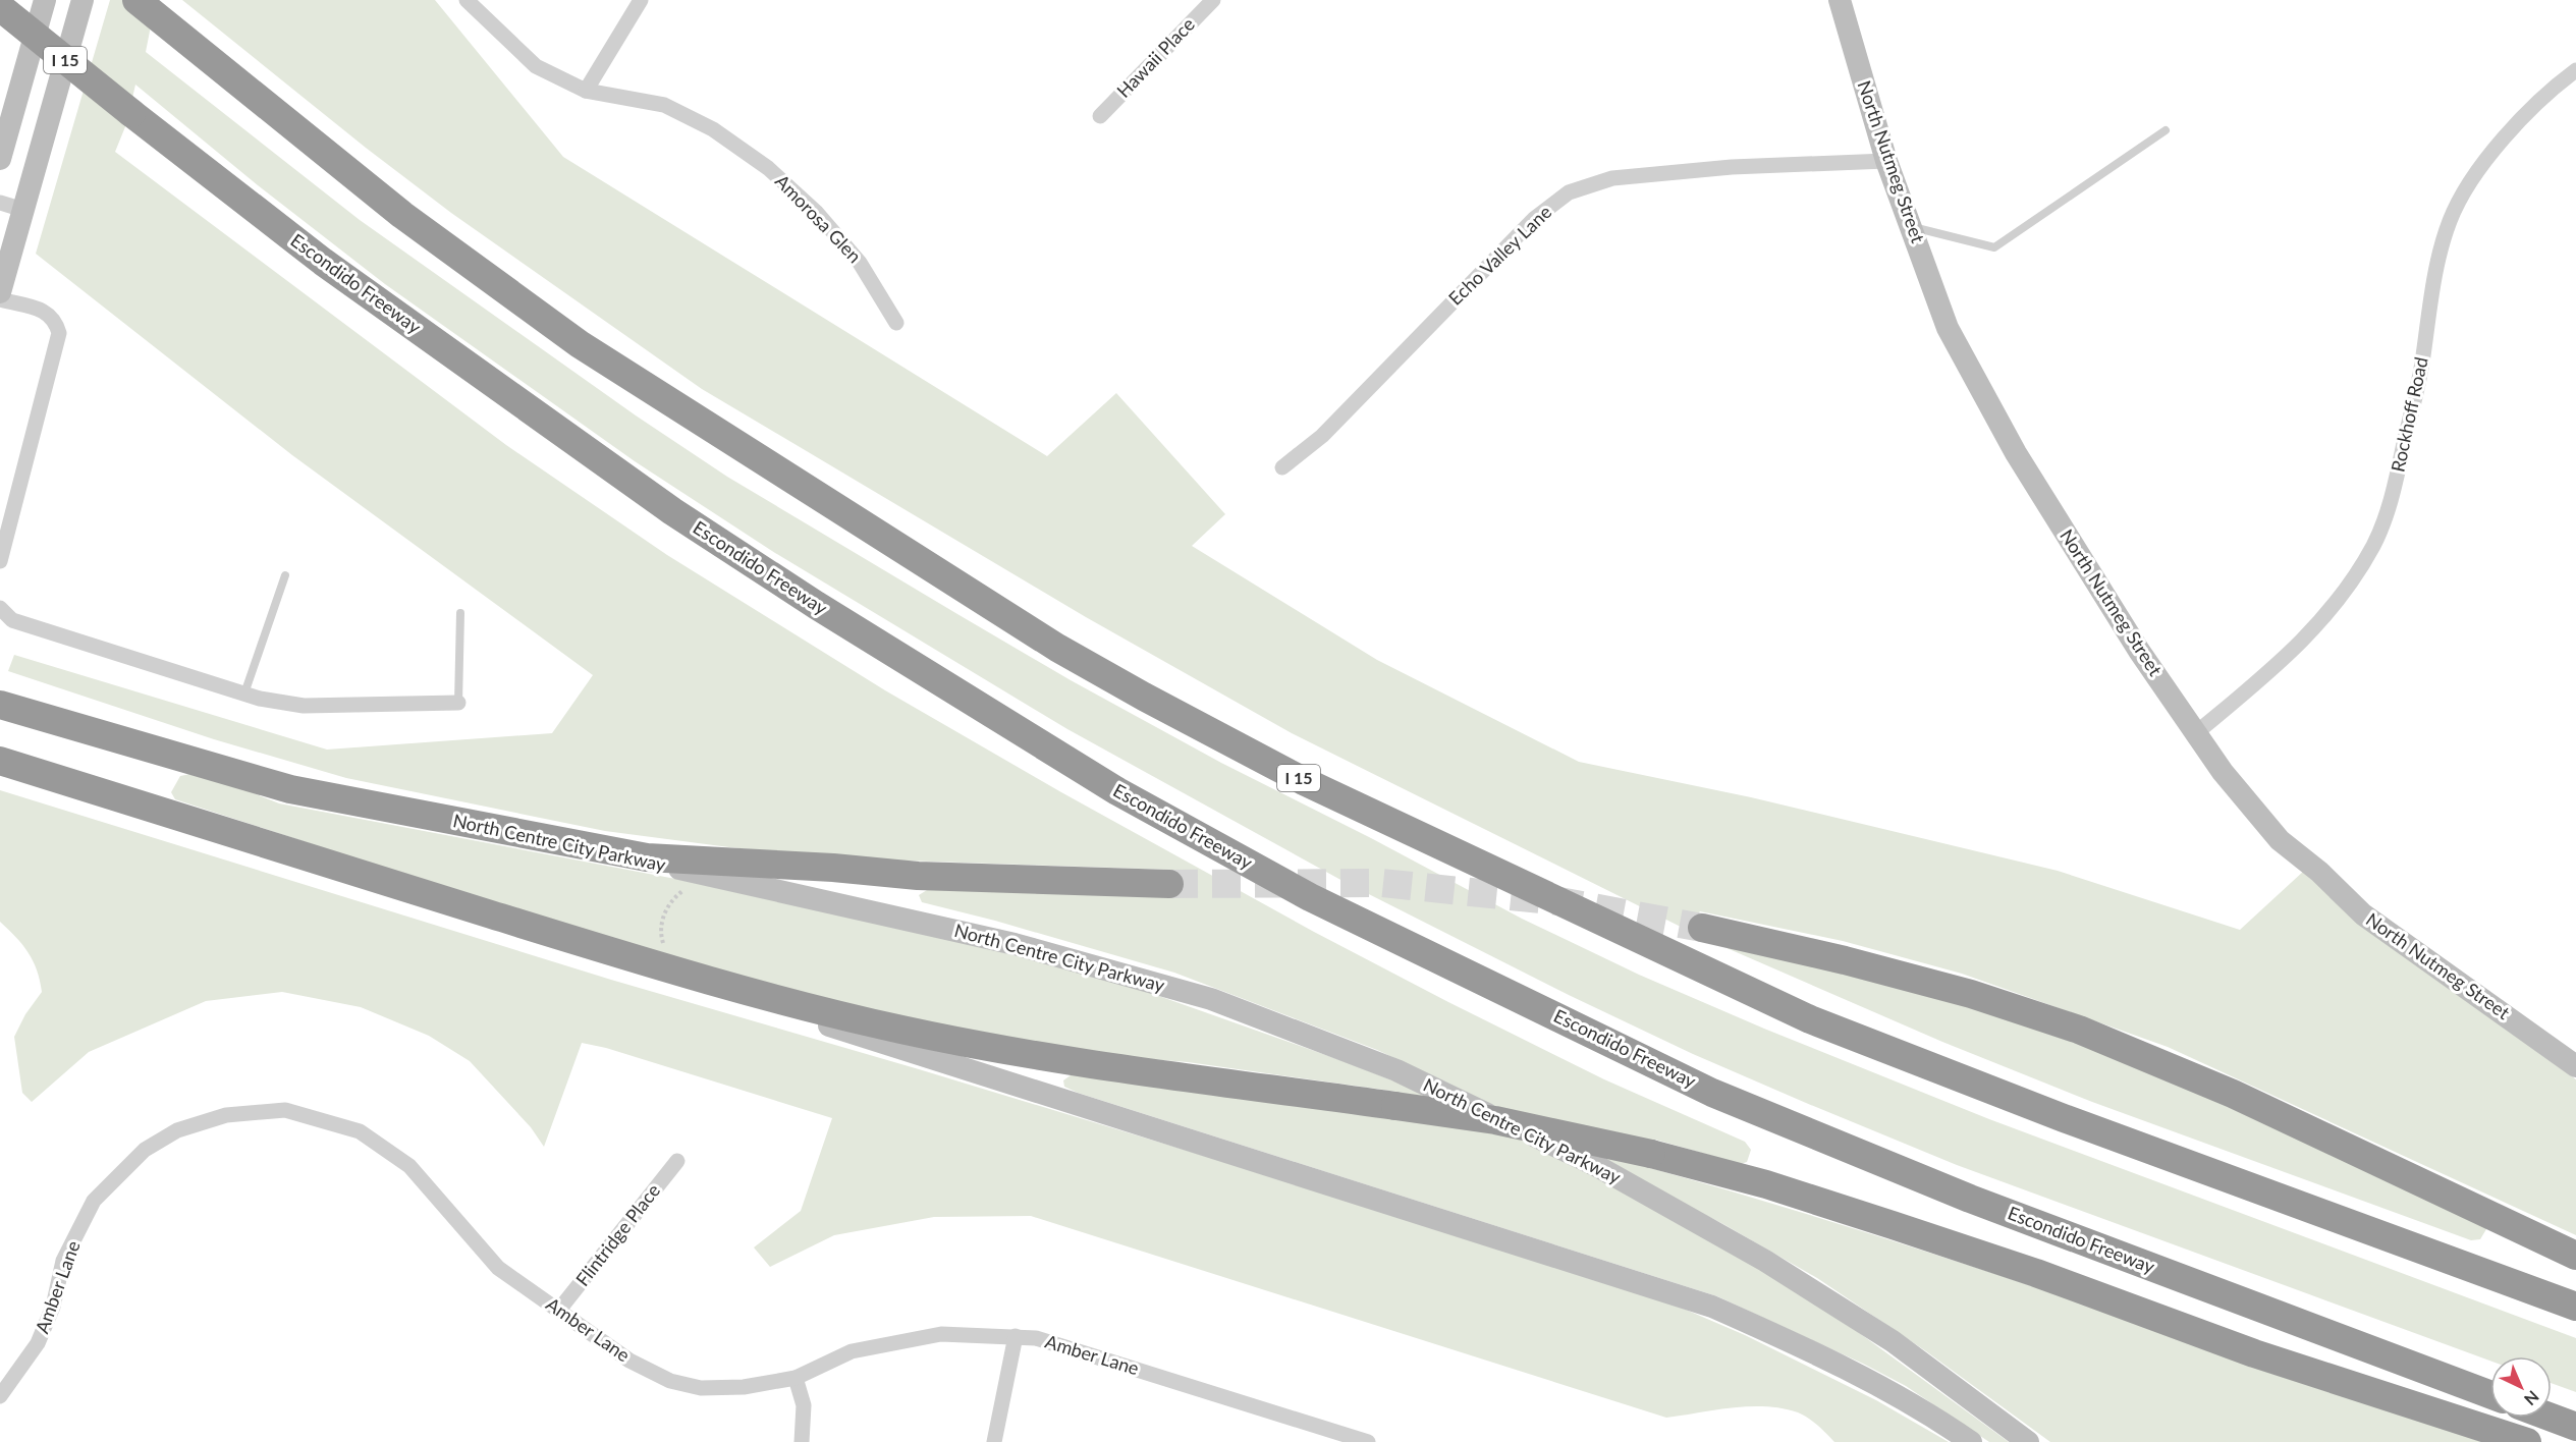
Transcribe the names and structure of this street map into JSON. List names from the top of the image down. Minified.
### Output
{"streets":{"highway":["I 15","Escondido Freeway","North Centre City Parkway"],"main road":["North Nutmeg Street"],"street":["Hawaii Place","Amorosa Glen","Echo Valley Lane","Rockhoff Road","Flintridge Place","Amber Lane"]},"crossings":[["North Nutmeg Street","Echo Valley Lane"],["North Nutmeg Street","Rockhoff Road"],["Flintridge Place","Amber Lane"]],"north":"bottom right"}
